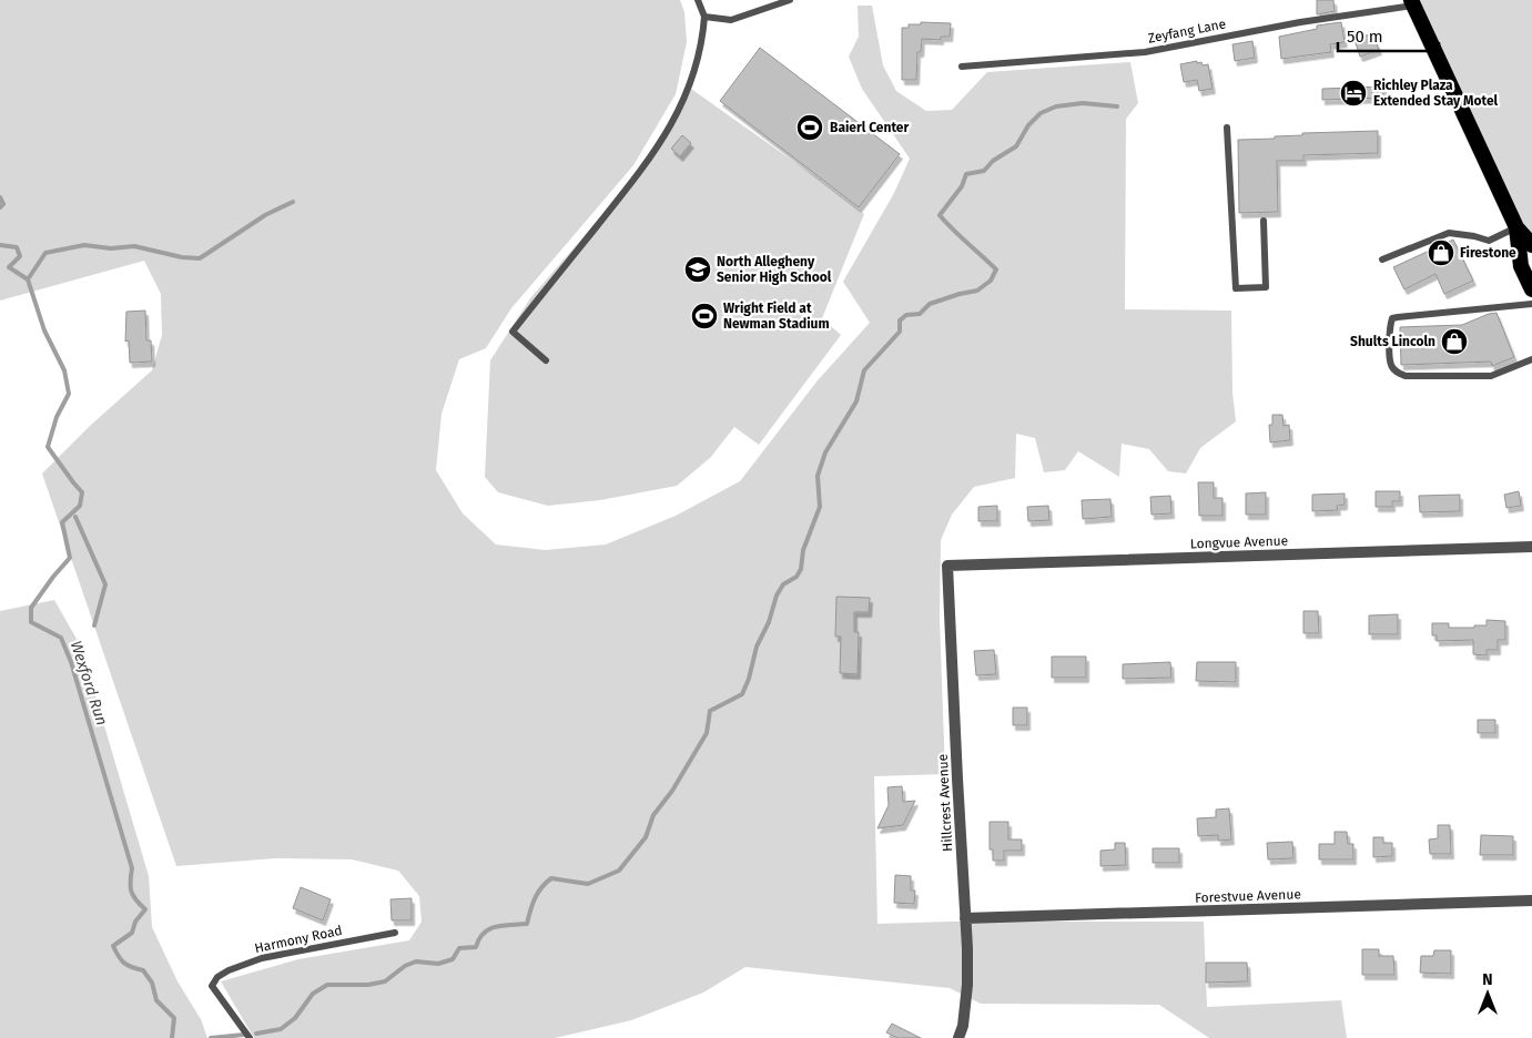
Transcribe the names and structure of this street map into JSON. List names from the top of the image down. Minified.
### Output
{"streets":{"street":["Longvue Avenue","Hillcrest Avenue","Forestvue Avenue"],"lane":["Zeyfang Lane","Harmony Road"]},"crossings":[["Longvue Avenue","Hillcrest Avenue"],["Hillcrest Avenue","Forestvue Avenue"]],"water":["Wexford Run"],"places":{"hotel":["Richley Plaza Extended Stay Motel"],"sports":["Baierl Center","Wright Field at Newman Stadium"],"shop":["Firestone","Shults Lincoln"],"school or university":["North Allegheny Senior High School"]},"scale_bar":"50 m","north":"top"}
